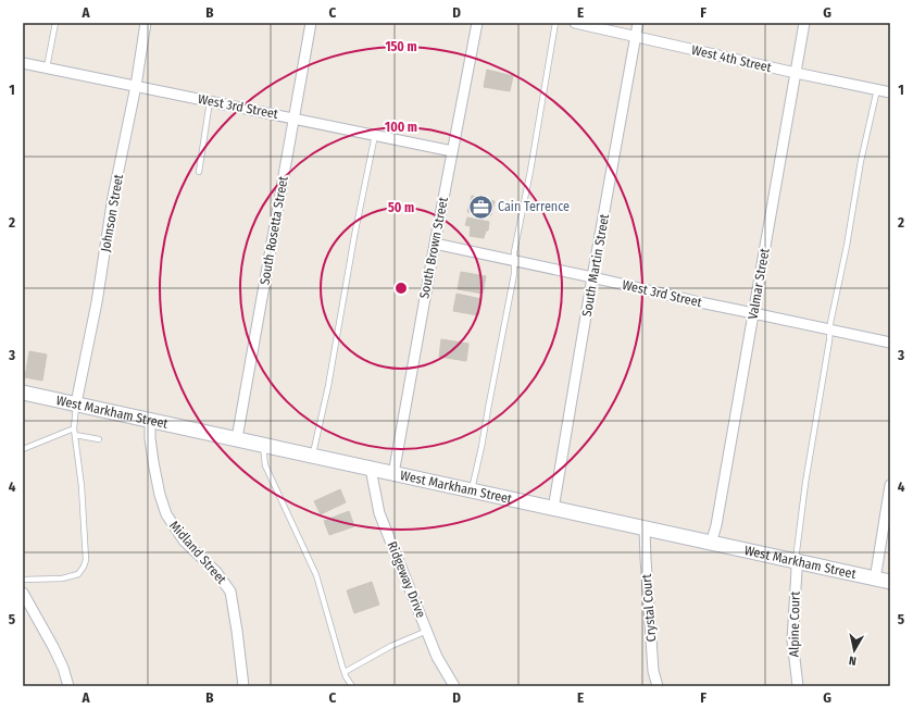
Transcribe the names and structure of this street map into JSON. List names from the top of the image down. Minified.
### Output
{"streets":{"main road":["West Markham Street"],"street":["West 4th Street","West 3rd Street","Johnson Street","South Rosetta Street","South Brown Street","South Martin Street","Valmar Street","Midland Street","Ridgeway Drive","Crystal Court","Alpine Court"]},"crossings":[["West 4th Street","South Martin Street"],["West 4th Street","Valmar Street"],["West 3rd Street","Johnson Street"],["West 3rd Street","South Rosetta Street"],["West 3rd Street","South Brown Street"],["West 3rd Street","South Martin Street"],["West 3rd Street","Valmar Street"],["Johnson Street","West Markham Street"],["South Rosetta Street","West Markham Street"],["South Brown Street","West Markham Street"],["South Martin Street","West Markham Street"],["Valmar Street","West Markham Street"],["West Markham Street","Midland Street"],["West Markham Street","Ridgeway Drive"],["West Markham Street","Crystal Court"],["West Markham Street","Alpine Court"]],"places":{"office":["Cain Terrence"]},"north":"bottom","grid":{"columns":["A","B","C","D","E","F","G"],"rows":["1","2","3","4","5"]},"rings":["150 m","100 m","50 m"]}
